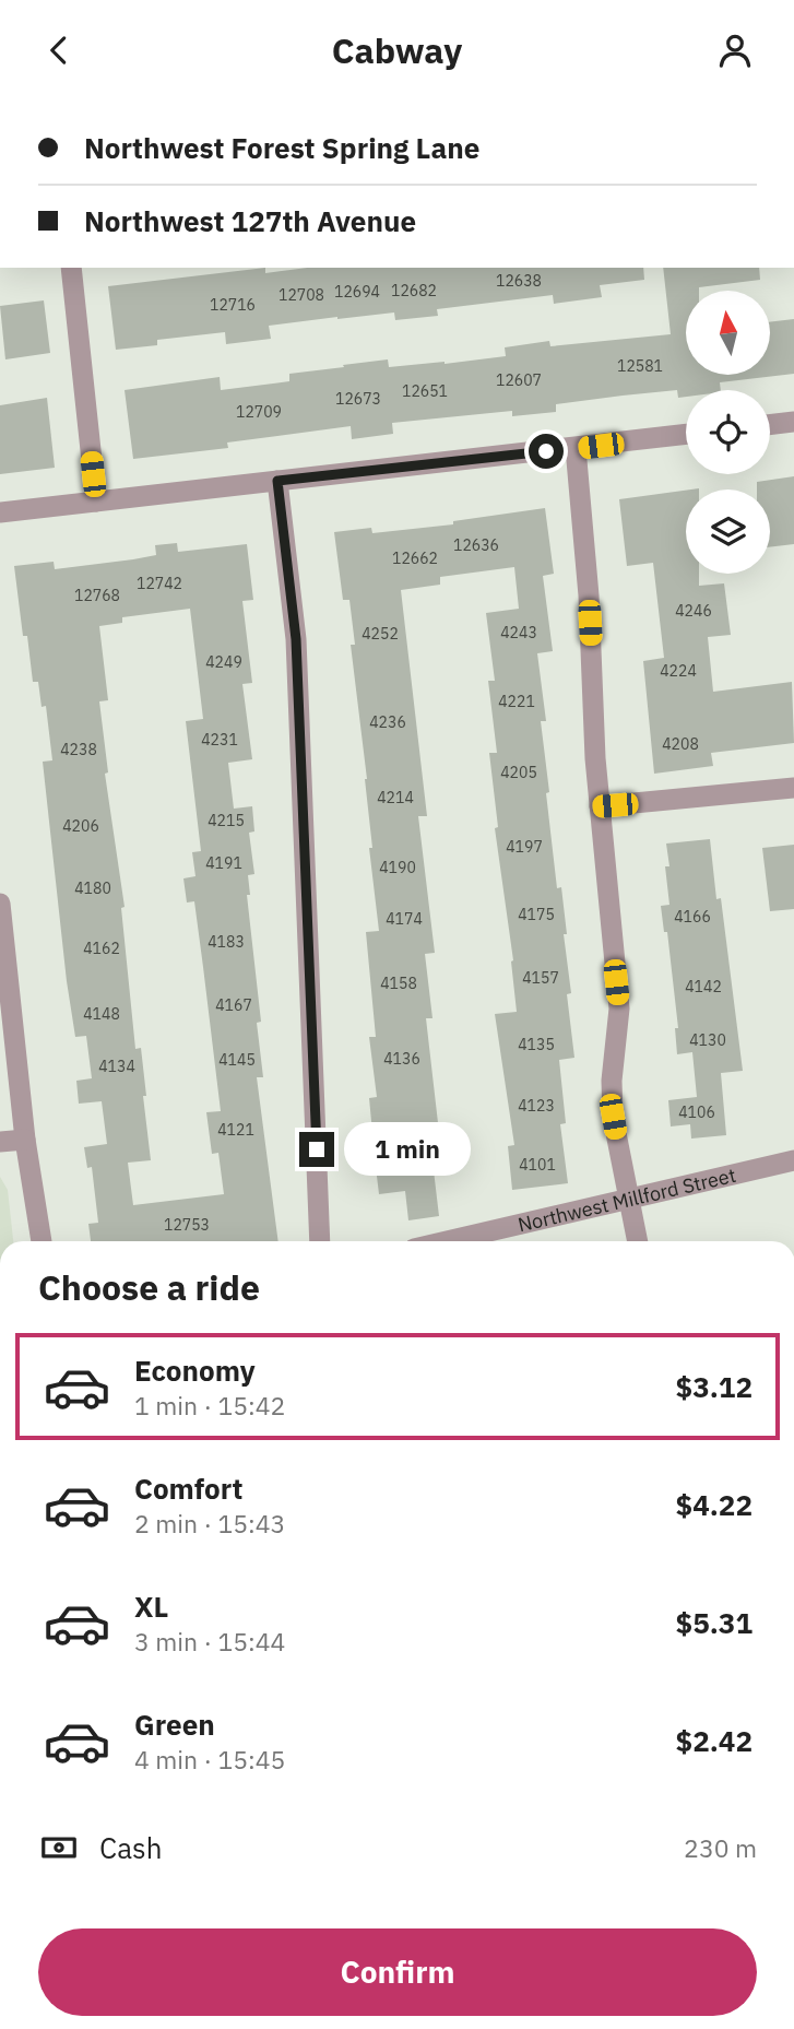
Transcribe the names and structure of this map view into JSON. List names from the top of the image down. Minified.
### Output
{"streets":{"street":["Northwest Millford Street"]},"house_numbers":["12638","12682","12694","12708","12716","12581","12607","12651","12673","12709","12636","12662","12742","12768","4246","4243","4252","4249","4224","4221","4236","4231","4208","4238","4205","4214","4215","4206","4197","4191","4190","4180","4175","4166","4174","4183","4162","4157","4158","4142","4167","4148","4130","4135","4136","4145","4134","4123","4106","4121","4101","12753"],"north":"top","page":{"header":"Cabway","banner":["Northwest Forest Spring Lane","Northwest 127th Avenue"],"bubble":"1 min","heading":"Choose a ride","list":[{"name":"Economy","note":"1 min · 15:42","value":"$3.12"},{"name":"Comfort","note":"2 min · 15:43","value":"$4.22"},{"name":"XL","note":"3 min · 15:44","value":"$5.31"},{"name":"Green","note":"4 min · 15:45","value":"$2.42"}],"pay":["Cash","230 m"],"buttons":"Confirm"}}
